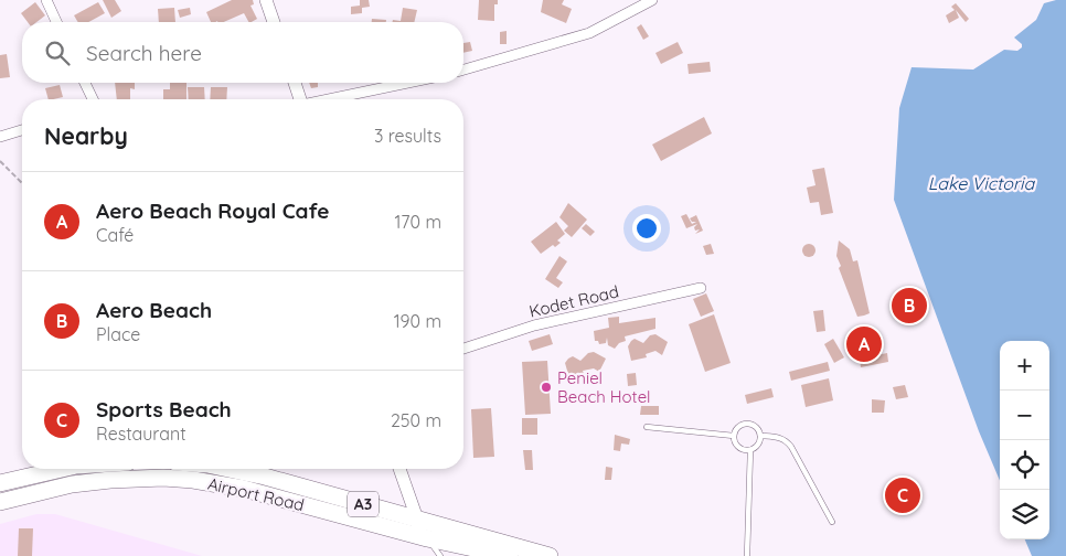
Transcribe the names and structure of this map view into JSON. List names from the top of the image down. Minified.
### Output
{"streets":{"highway":["Airport Road","A3"],"street":["Kodet Road"]},"water":["Lake Victoria"],"places":["Peniel Beach Hotel"],"page":{"search":"Search here","heading":["Nearby","3 results"],"list":[{"mark":"A","name":"Aero Beach Royal Cafe","note":"Café","value":"170 m"},{"mark":"B","name":"Aero Beach","note":"Place","value":"190 m"},{"mark":"C","name":"Sports Beach","note":"Restaurant","value":"250 m"}],"pins":["B","A","C"],"map_buttons":["+","−"]}}
